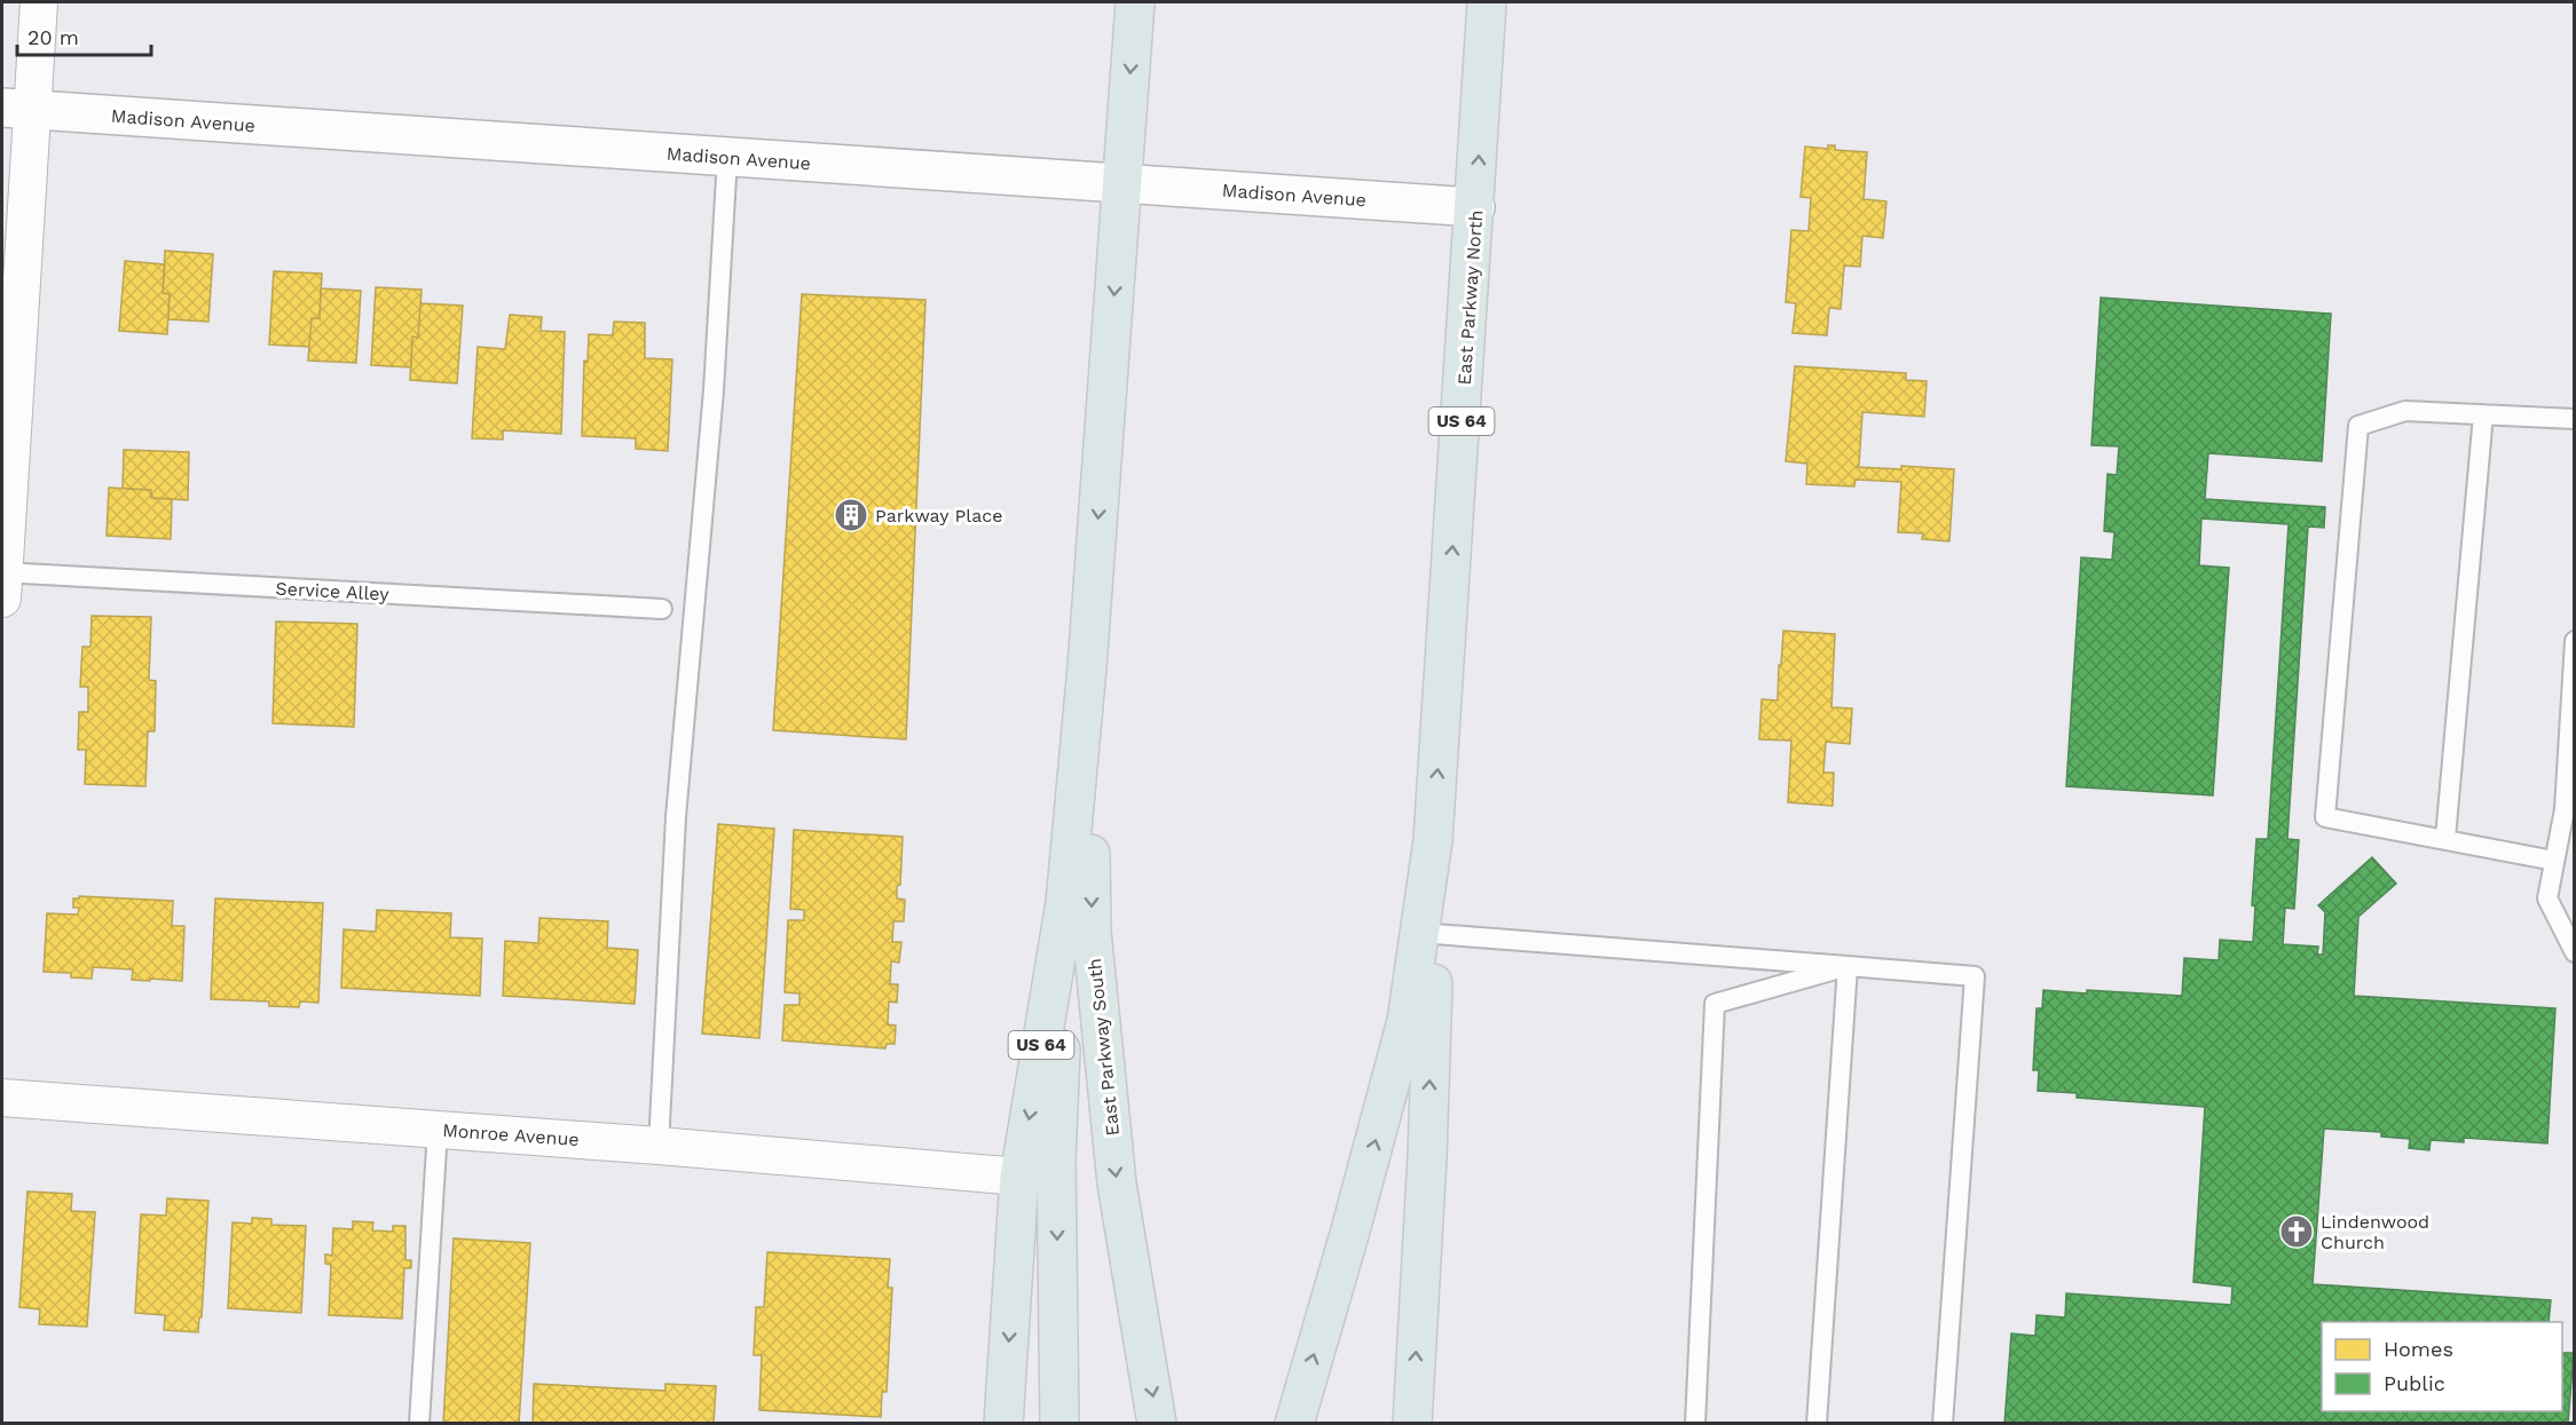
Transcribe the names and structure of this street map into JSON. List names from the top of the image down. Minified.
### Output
{"streets":{"main road":["East Parkway North","US 64","East Parkway South"],"street":["Madison Avenue","Monroe Avenue"],"lane":["Service Alley"]},"crossings":[["Madison Avenue","East Parkway North"],["Madison Avenue","US 64"],["East Parkway North","US 64"],["US 64","East Parkway South"],["US 64","Monroe Avenue"]],"one_way":["East Parkway North"],"places":{"building":["Parkway Place"],"church":["Lindenwood Church"]},"legend":["Homes","Public"],"scale_bar":"20 m"}
